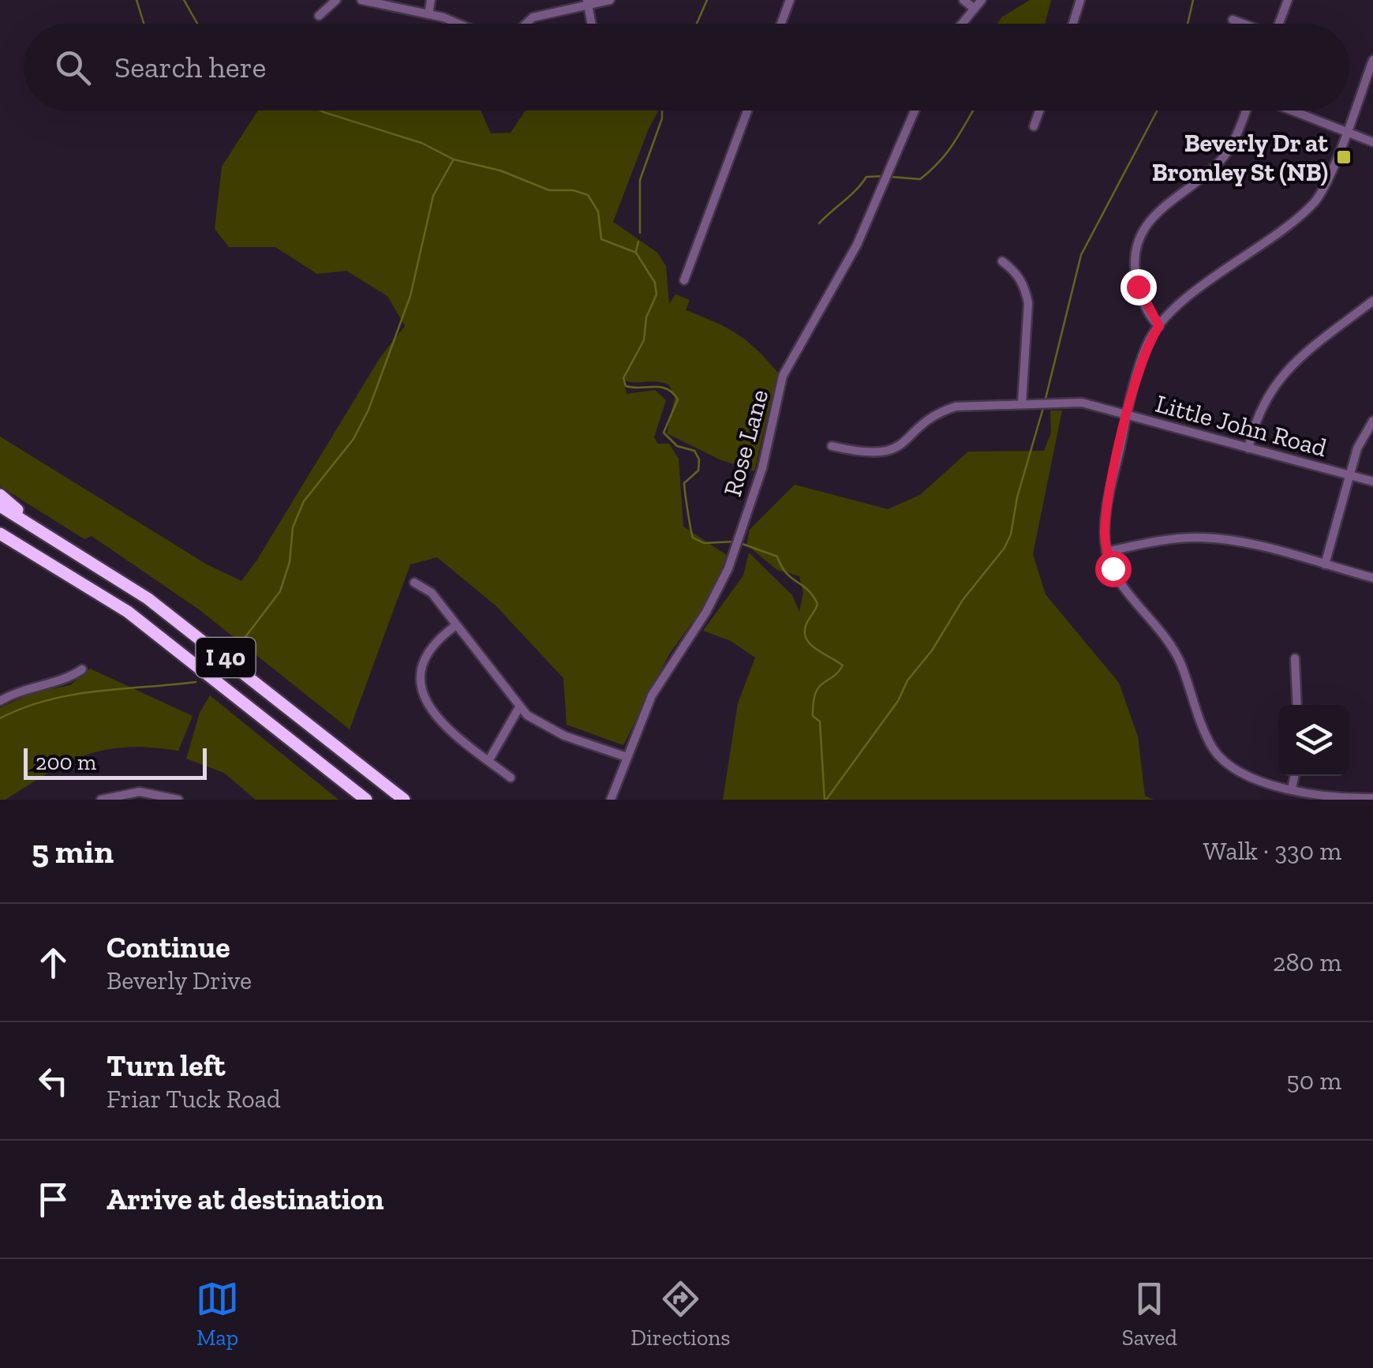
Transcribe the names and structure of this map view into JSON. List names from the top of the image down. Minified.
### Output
{"streets":{"highway":["I 40"],"street":["Little John Road","Rose Lane"]},"places":{"transit":["Beverly Dr at Bromley St (NB)"]},"scale_bar":"200 m","page":{"search":"Search here","scale":"200 m","heading":["5 min","Walk · 330 m"],"list":[["Continue","Beverly Drive","280 m"],["Turn left","Friar Tuck Road","50 m"],"Arrive at destination"],"nav":["Map","Directions","Saved"]}}
